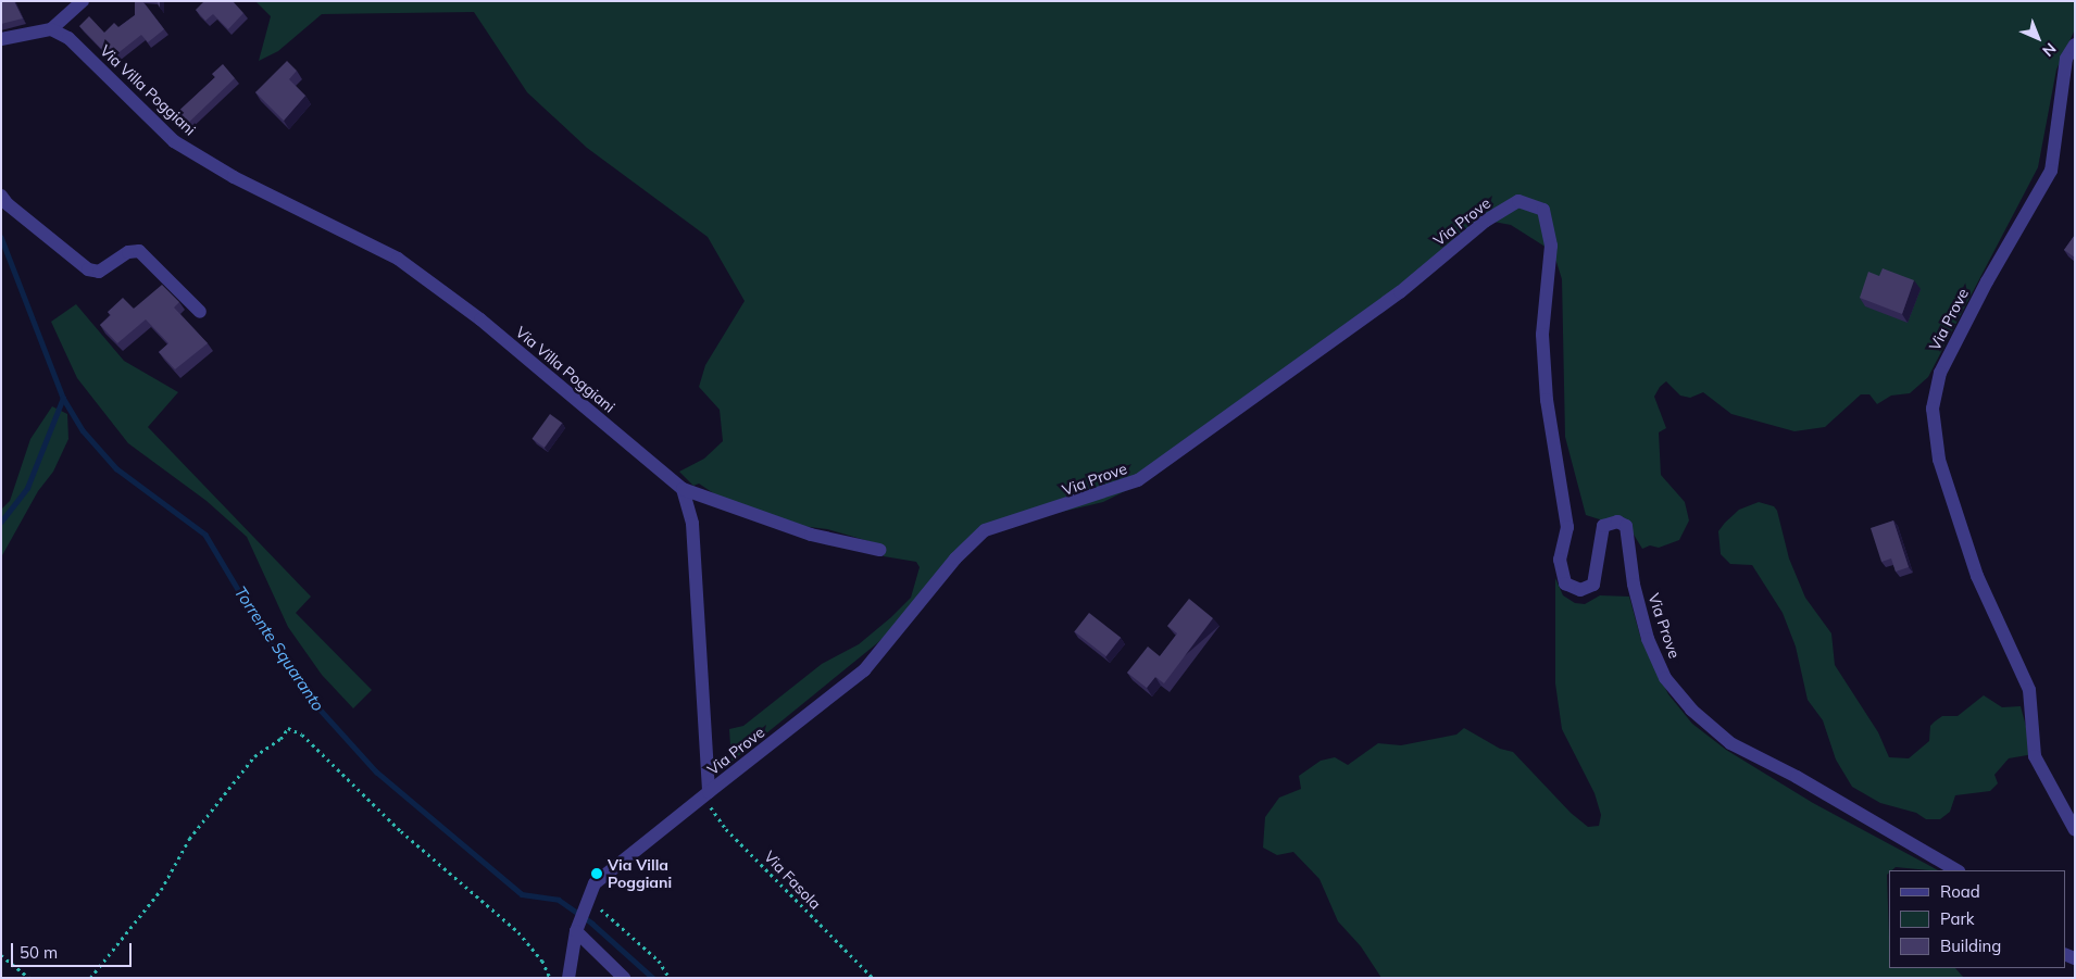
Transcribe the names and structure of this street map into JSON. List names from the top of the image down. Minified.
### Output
{"streets":{"street":["Via Villa Poggiani","Via Prove"],"path":["Via Fasola"]},"crossings":[["Via Prove","Via Fasola"]],"water":["Torrente Squaranto"],"places":["Via Villa Poggiani"],"legend":["Road","Park","Building"],"scale_bar":"50 m","north":"bottom right"}
